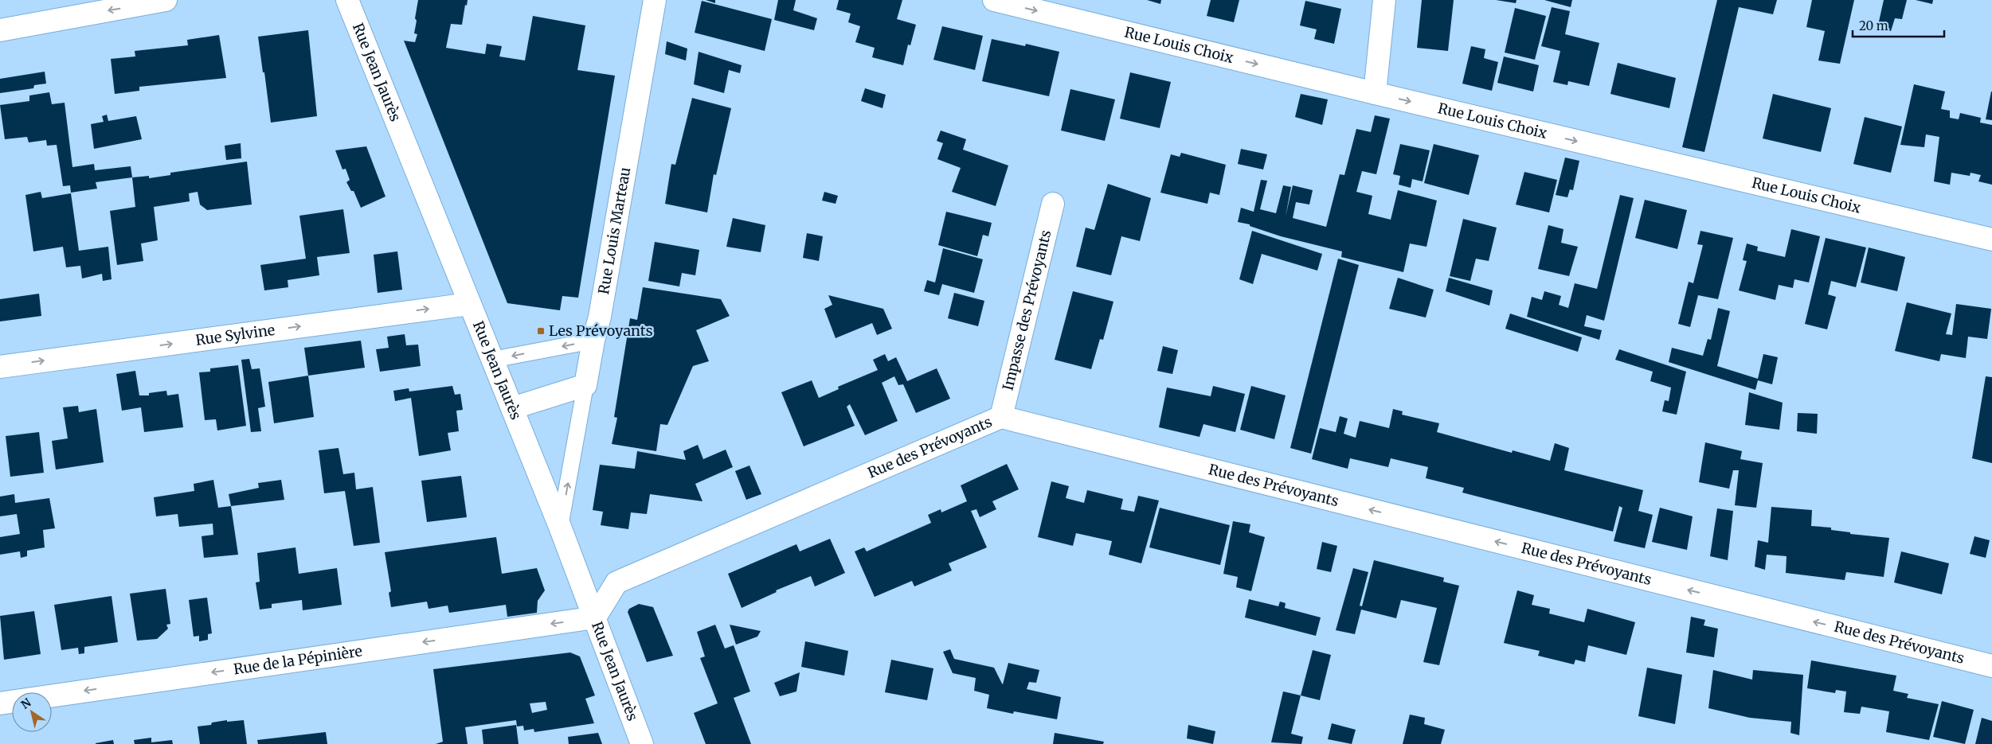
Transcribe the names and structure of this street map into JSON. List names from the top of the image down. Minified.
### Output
{"streets":{"street":["Rue Louis Choix","Rue Jean Jaurès","Rue Louis Marteau","Impasse des Prévoyants","Rue Sylvine","Rue des Prévoyants","Rue de la Pépinière"]},"crossings":[["Rue Jean Jaurès","Rue Sylvine"],["Rue Jean Jaurès","Rue des Prévoyants"],["Rue Jean Jaurès","Rue de la Pépinière"],["Impasse des Prévoyants","Rue des Prévoyants"],["Rue des Prévoyants","Rue de la Pépinière"]],"one_way":["Rue Louis Choix","Rue Sylvine","Rue des Prévoyants","Rue de la Pépinière"],"places":{"transit":["Les Prévoyants"]},"scale_bar":"20 m","north":"top left"}
